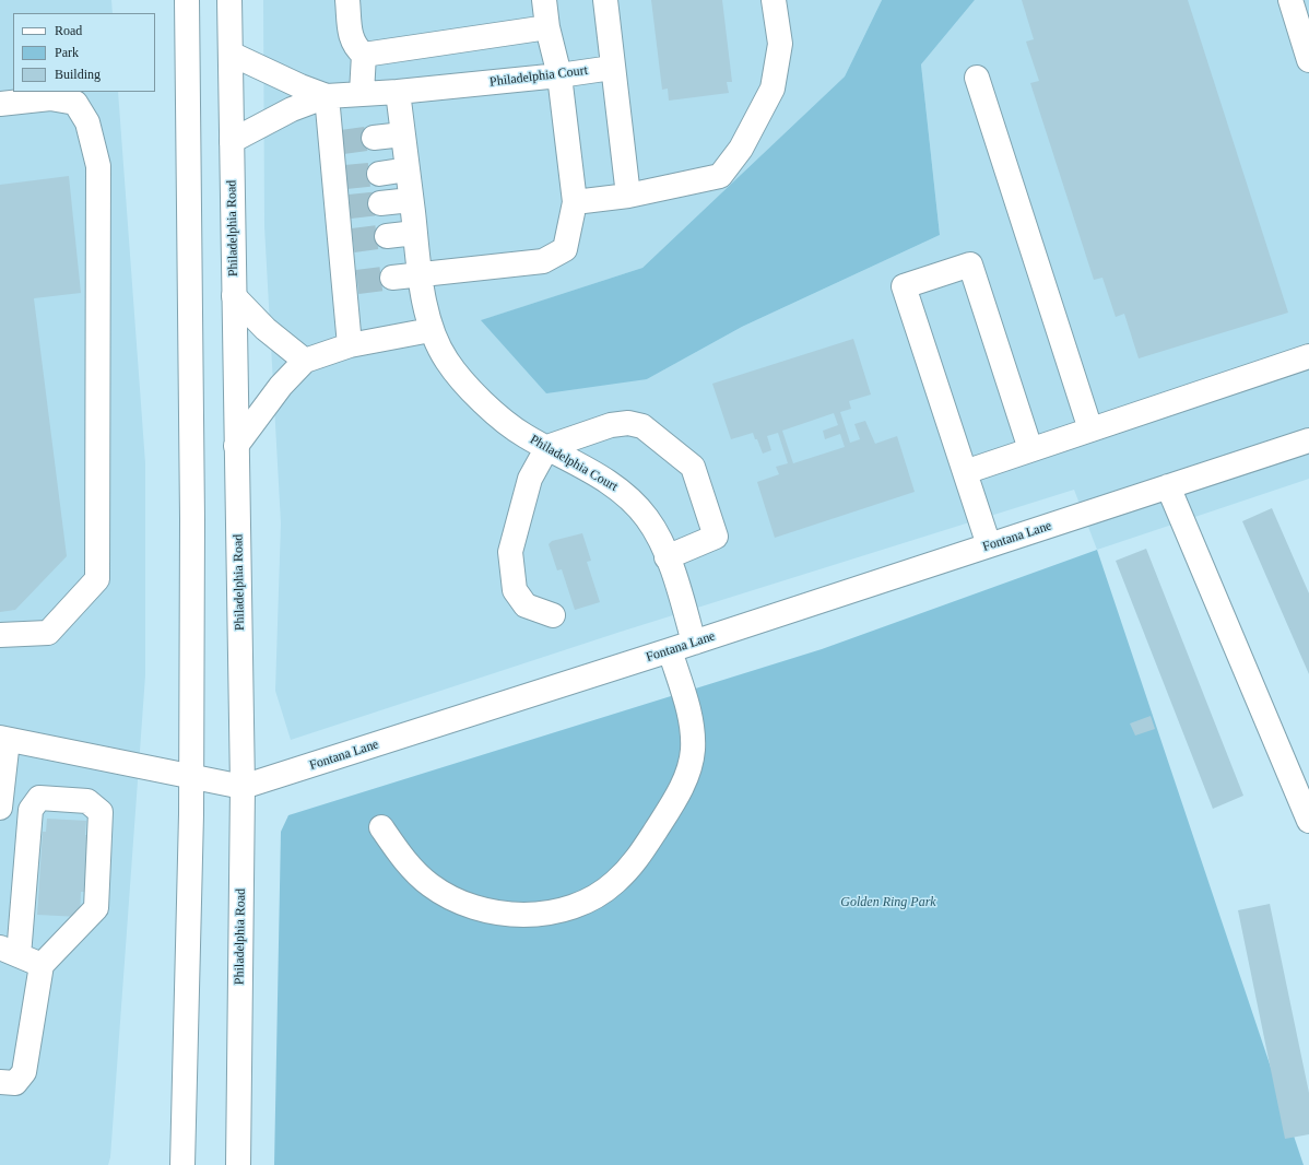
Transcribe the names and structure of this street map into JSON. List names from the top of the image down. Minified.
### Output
{"streets":{"main road":["Philadelphia Court","Philadelphia Road","Fontana Lane"]},"crossings":[["Philadelphia Court","Fontana Lane"],["Philadelphia Road","Fontana Lane"]],"parks":["Golden Ring Park"],"legend":["Road","Park","Building"]}
